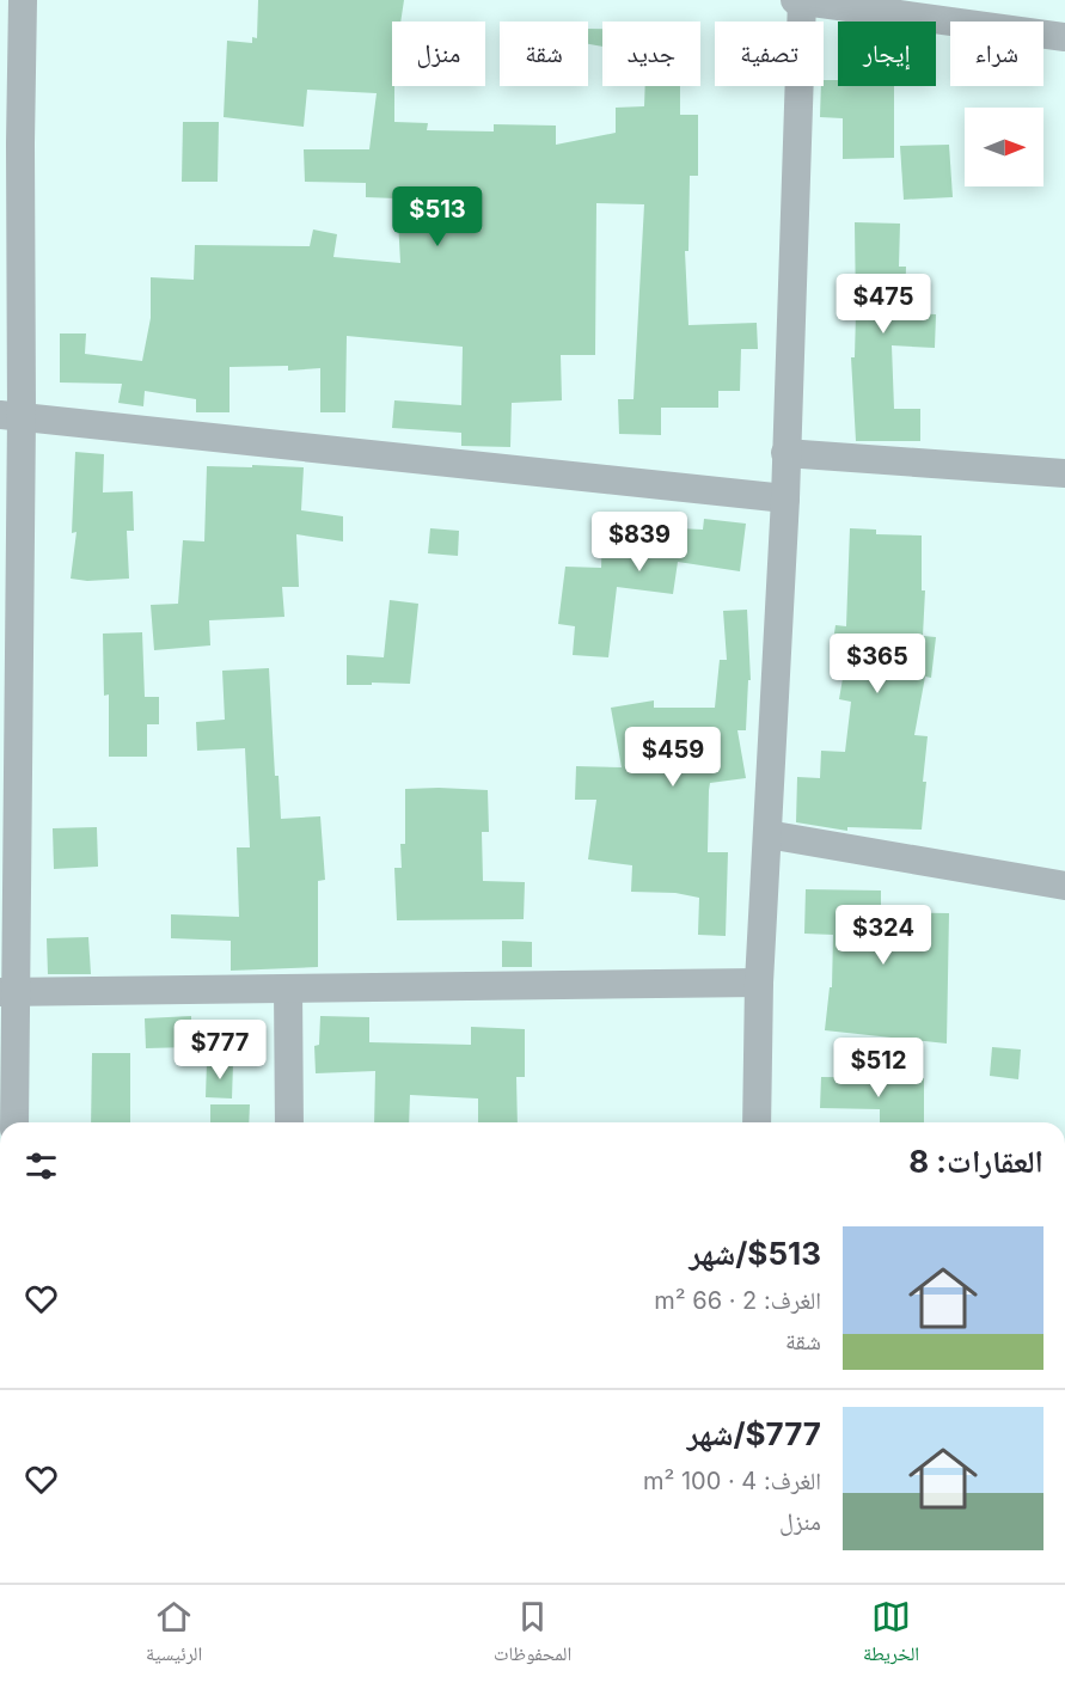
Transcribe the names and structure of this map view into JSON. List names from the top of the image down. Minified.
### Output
{"north":"right","page":{"chip":["شراء","إيجار","تصفية","جديد","شقة","منزل"],"price":["$513","$475","$839","$365","$459","$324","$777","$512"],"heading":"العقارات: 8","list":[{"name":"$513/شهر","note":"الغرف: 2 · 66 m² · شقة"},{"name":"$777/شهر","note":"الغرف: 4 · 100 m² · منزل"}],"tabs":["الخريطة","المحفوظات","الرئيسية"]}}
